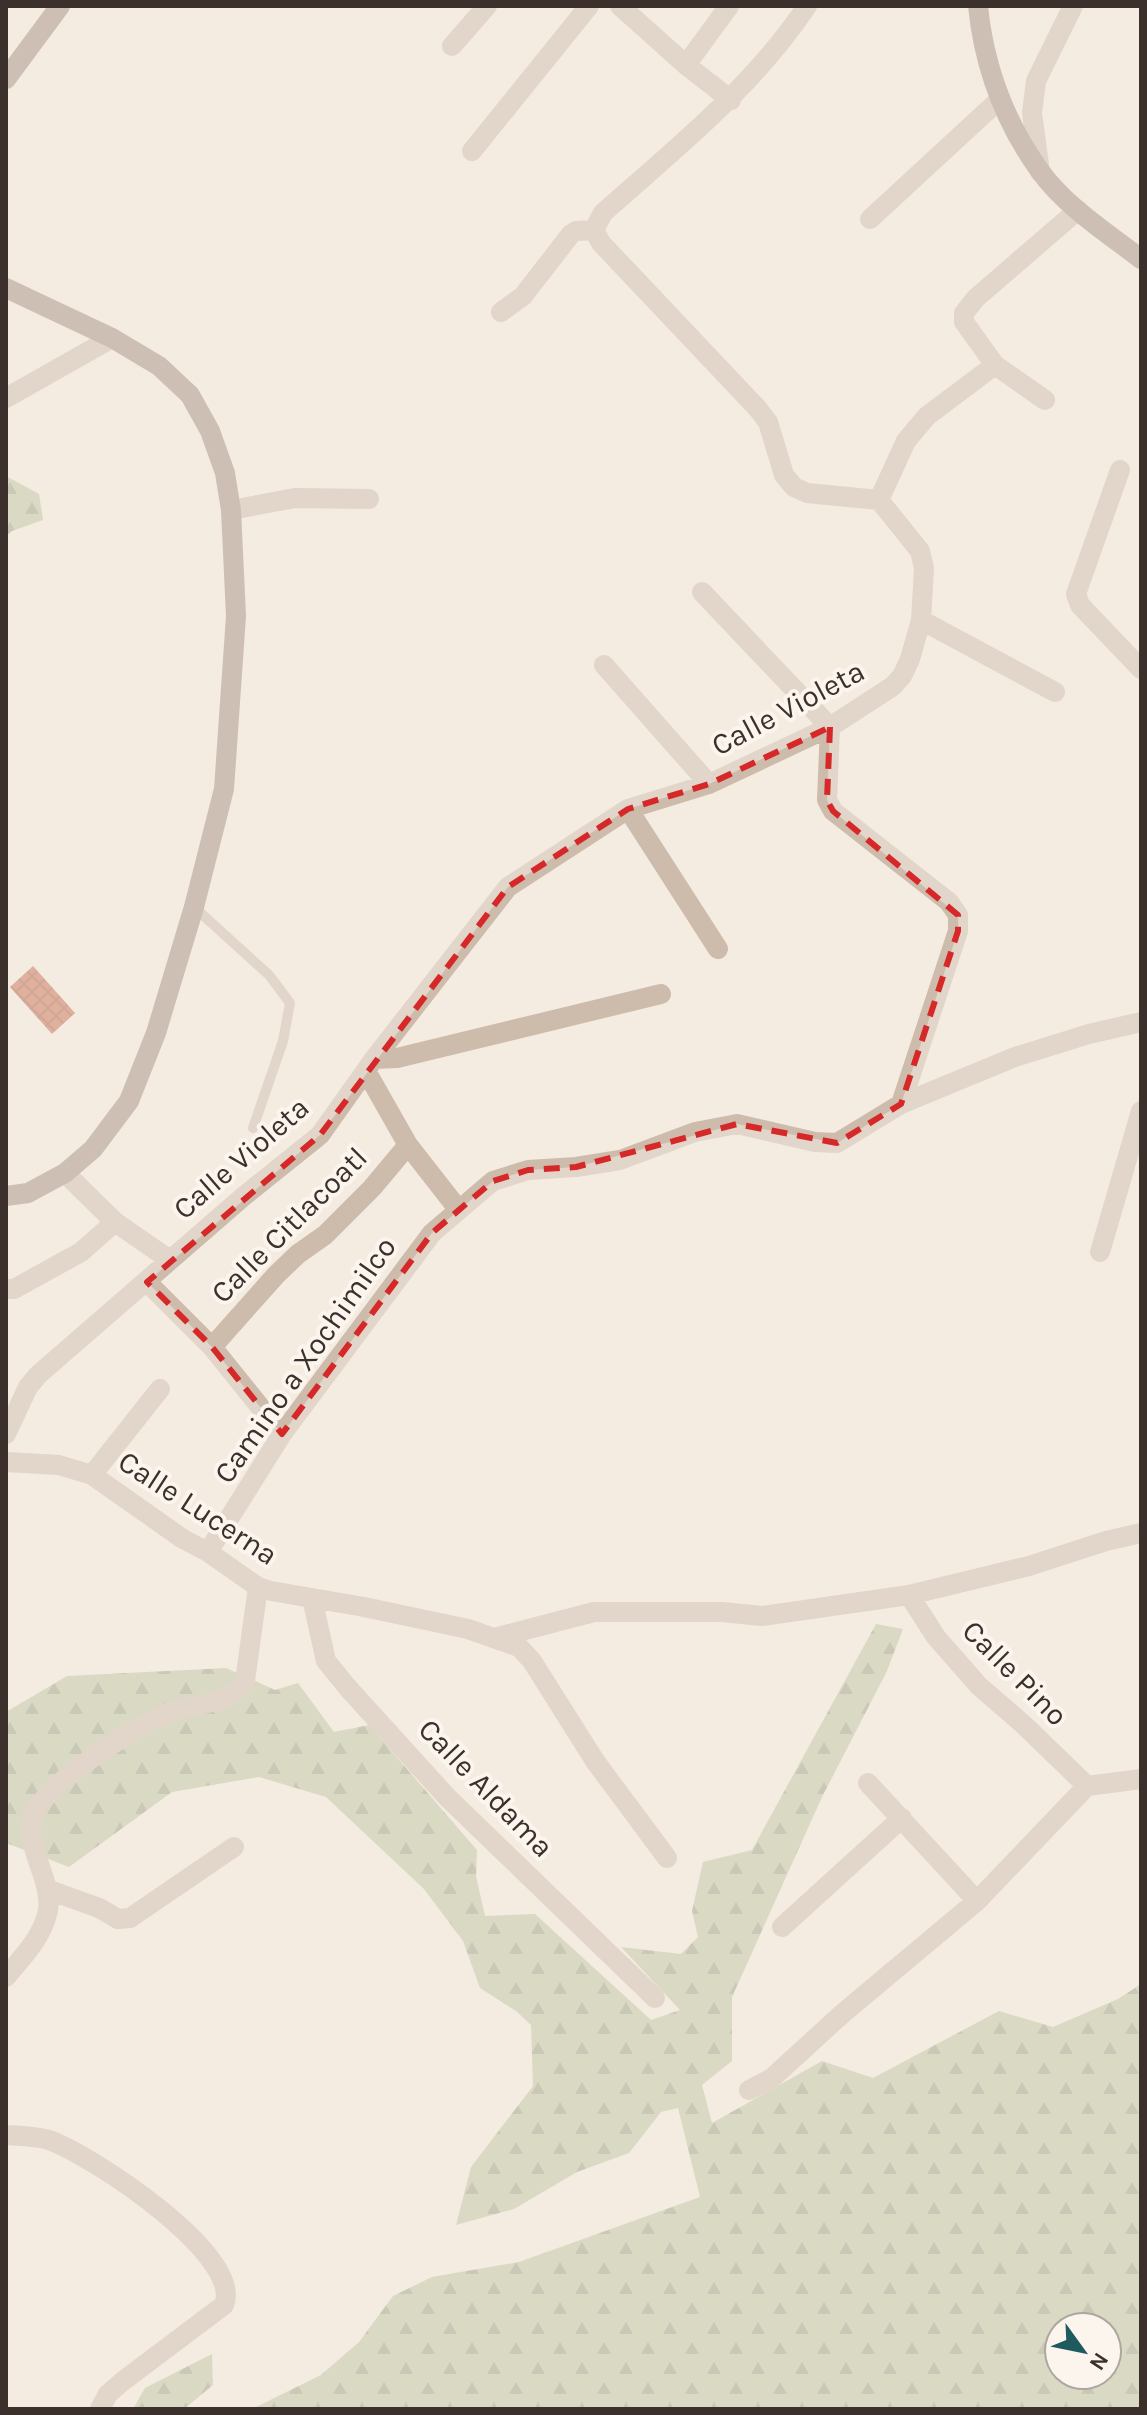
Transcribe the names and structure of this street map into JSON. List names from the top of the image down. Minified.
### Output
{"streets":{"street":["Calle Violeta","Calle Citlacoatl","Camino a Xochimilco","Calle Lucerna","Calle Pino","Calle Aldama"]},"crossings":[["Camino a Xochimilco","Calle Lucerna"],["Calle Lucerna","Calle Aldama"]],"north":"bottom right"}
